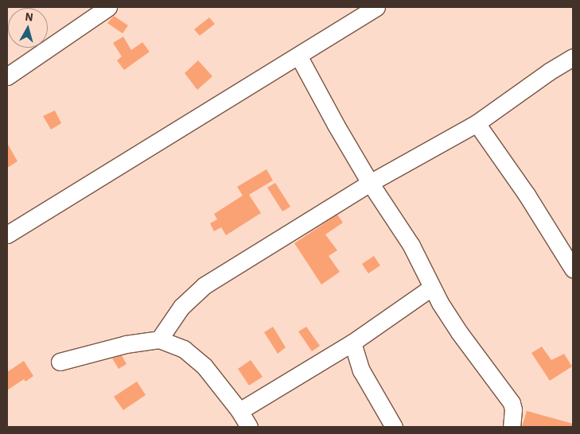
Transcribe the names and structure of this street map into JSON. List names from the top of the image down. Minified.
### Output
{"north":"top"}
